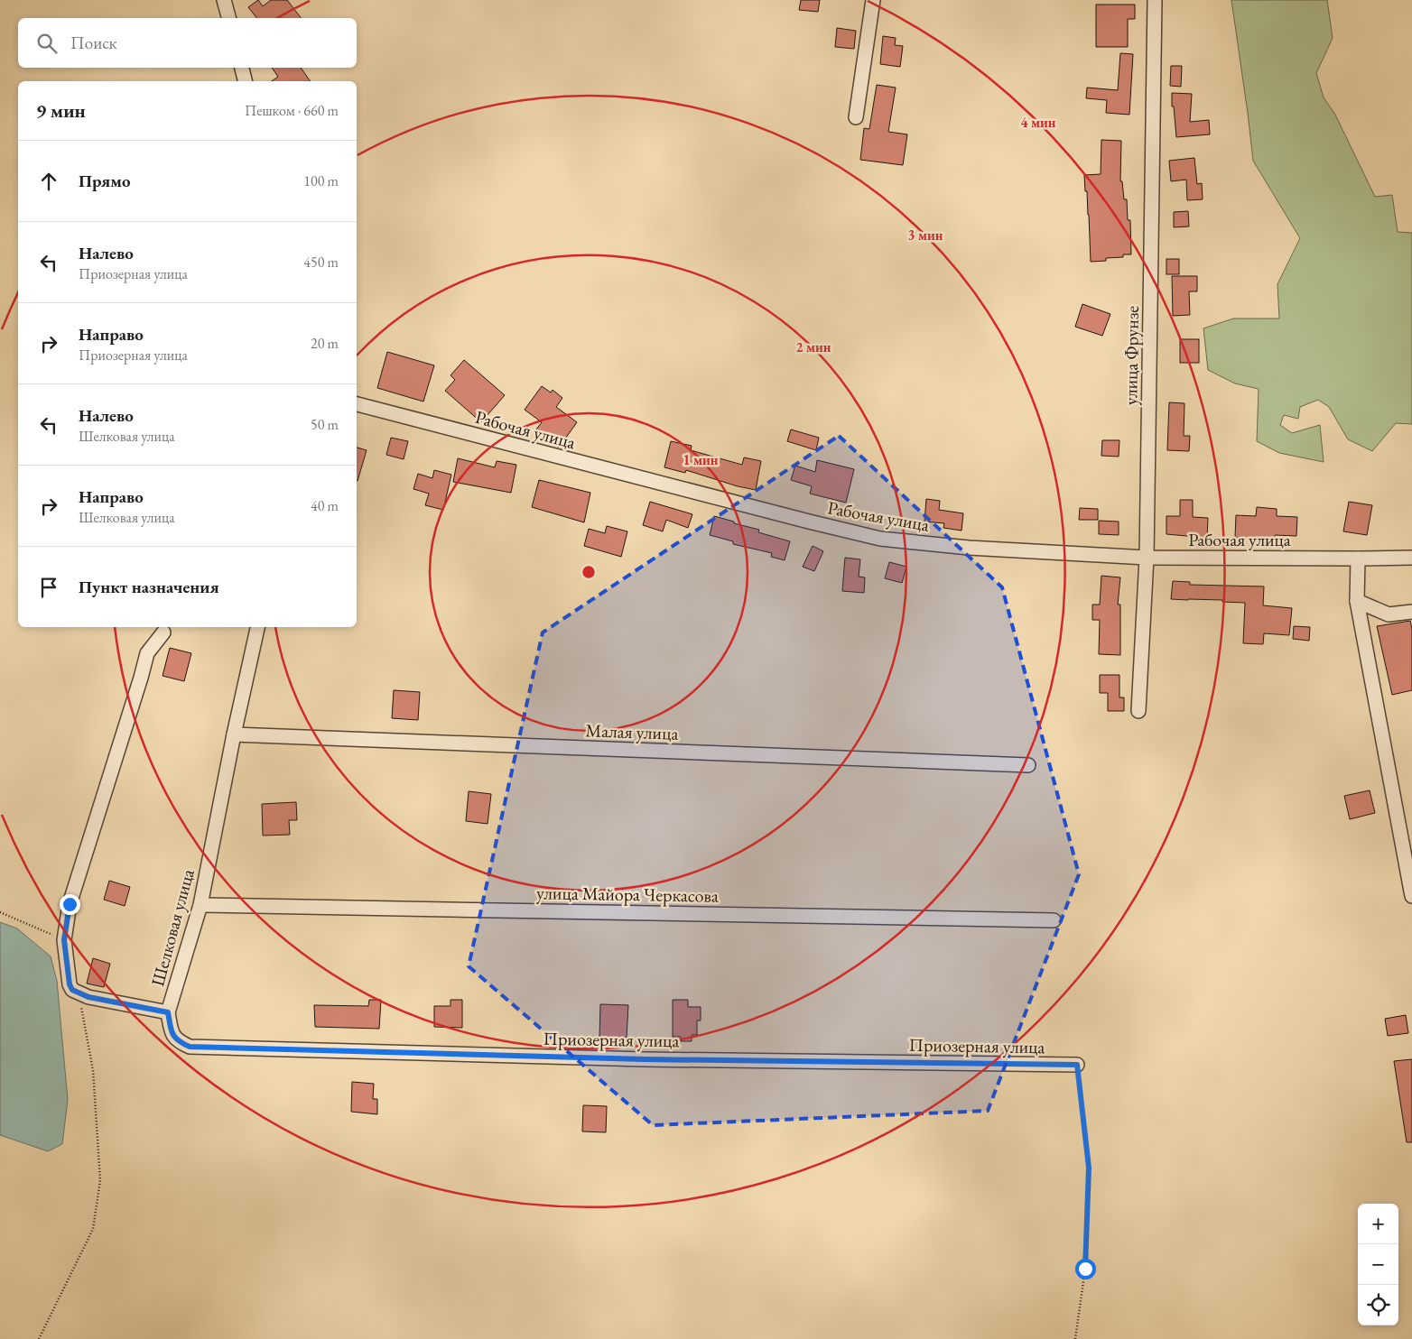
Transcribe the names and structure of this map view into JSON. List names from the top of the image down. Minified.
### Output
{"streets":{"street":["улица Фрунзе","Рабочая улица","Малая улица","улица Майора Черкасова","Шелковая улица","Приозерная улица"]},"crossings":[["улица Фрунзе","Рабочая улица"],["Малая улица","Шелковая улица"],["улица Майора Черкасова","Шелковая улица"],["Шелковая улица","Приозерная улица"]],"page":{"search":"Поиск","heading":["9 мин","Пешком · 660 m"],"list":[["Прямо","100 m"],["Налево","Приозерная улица","450 m"],["Направо","Приозерная улица","20 m"],["Налево","Шелковая улица","50 m"],["Направо","Шелковая улица","40 m"],"Пункт назначения"],"map_buttons":["+","−"]},"rings":["4 мин","3 мин","2 мин","1 мин"]}
